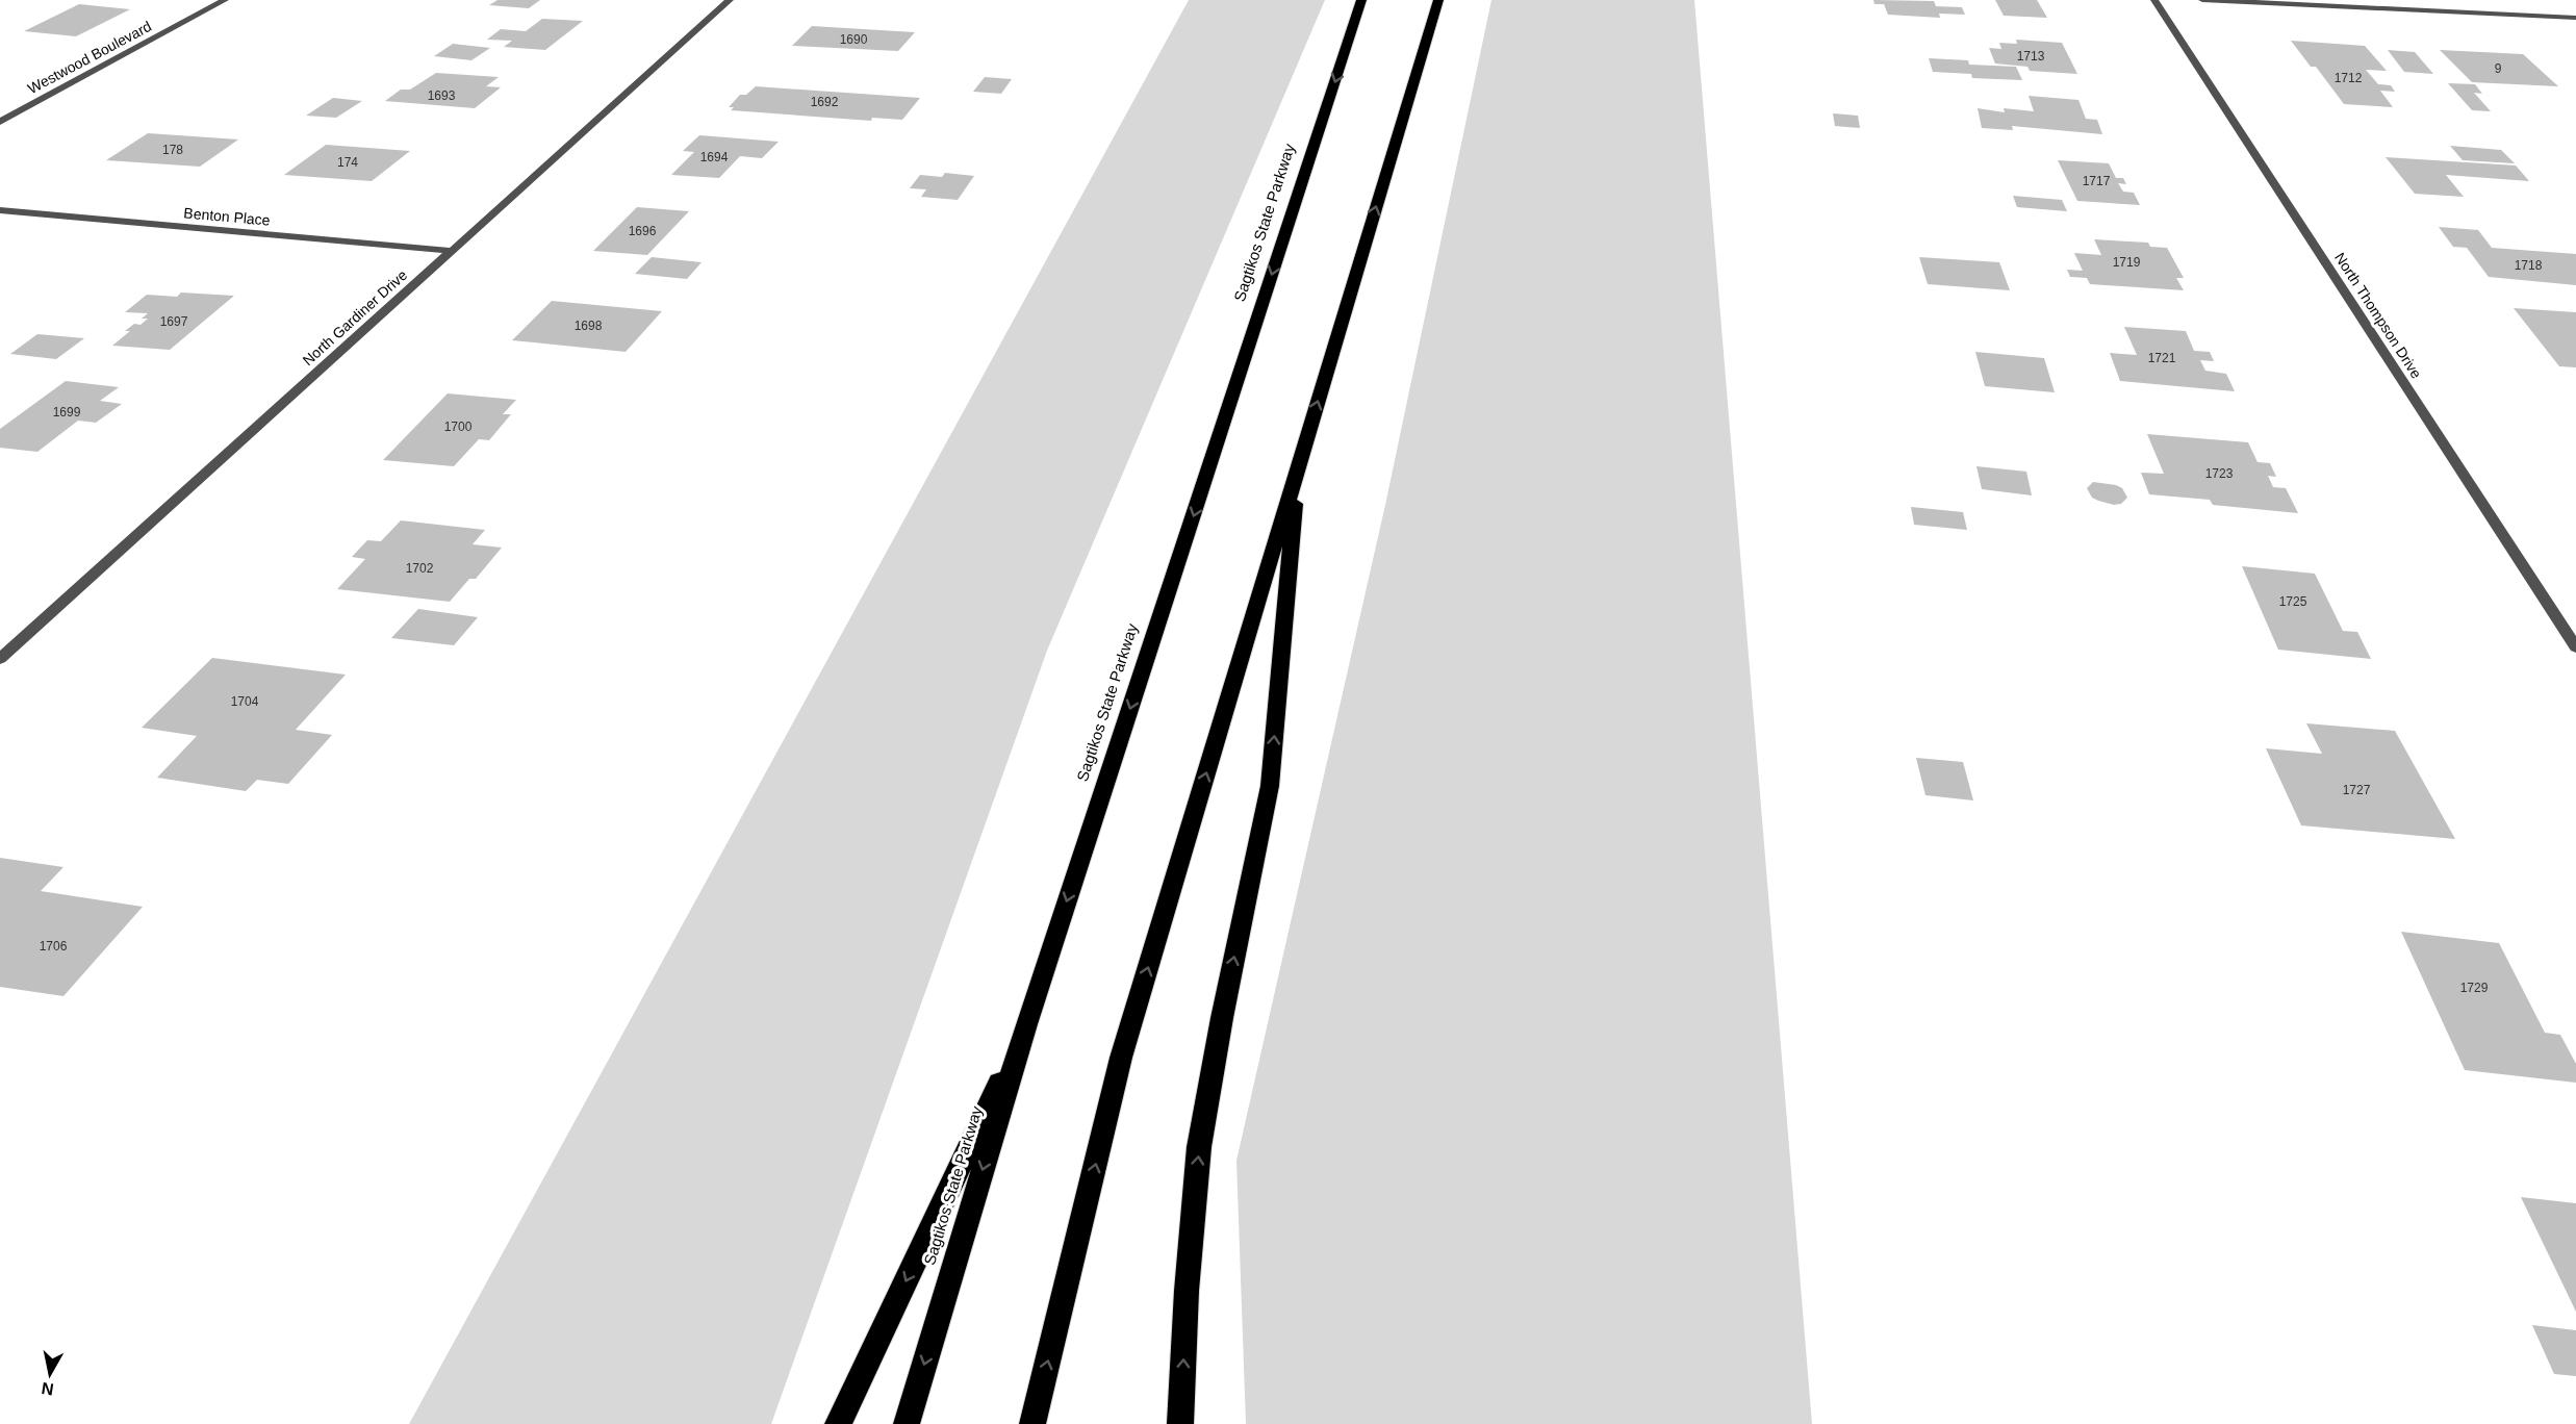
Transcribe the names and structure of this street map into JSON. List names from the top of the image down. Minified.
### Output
{"streets":{"highway":["Sagtikos State Parkway"],"street":["Westwood Boulevard","Benton Place","North Thompson Drive","North Gardiner Drive"]},"crossings":[["Benton Place","North Gardiner Drive"]],"house_numbers":["1690","1713","9","1712","1693","1692","178","1694","174","1717","1696","1719","1718","1697","1698","1721","1699","1700","1723","1702","1725","1704","1727","1706","1729"],"north":"bottom"}
